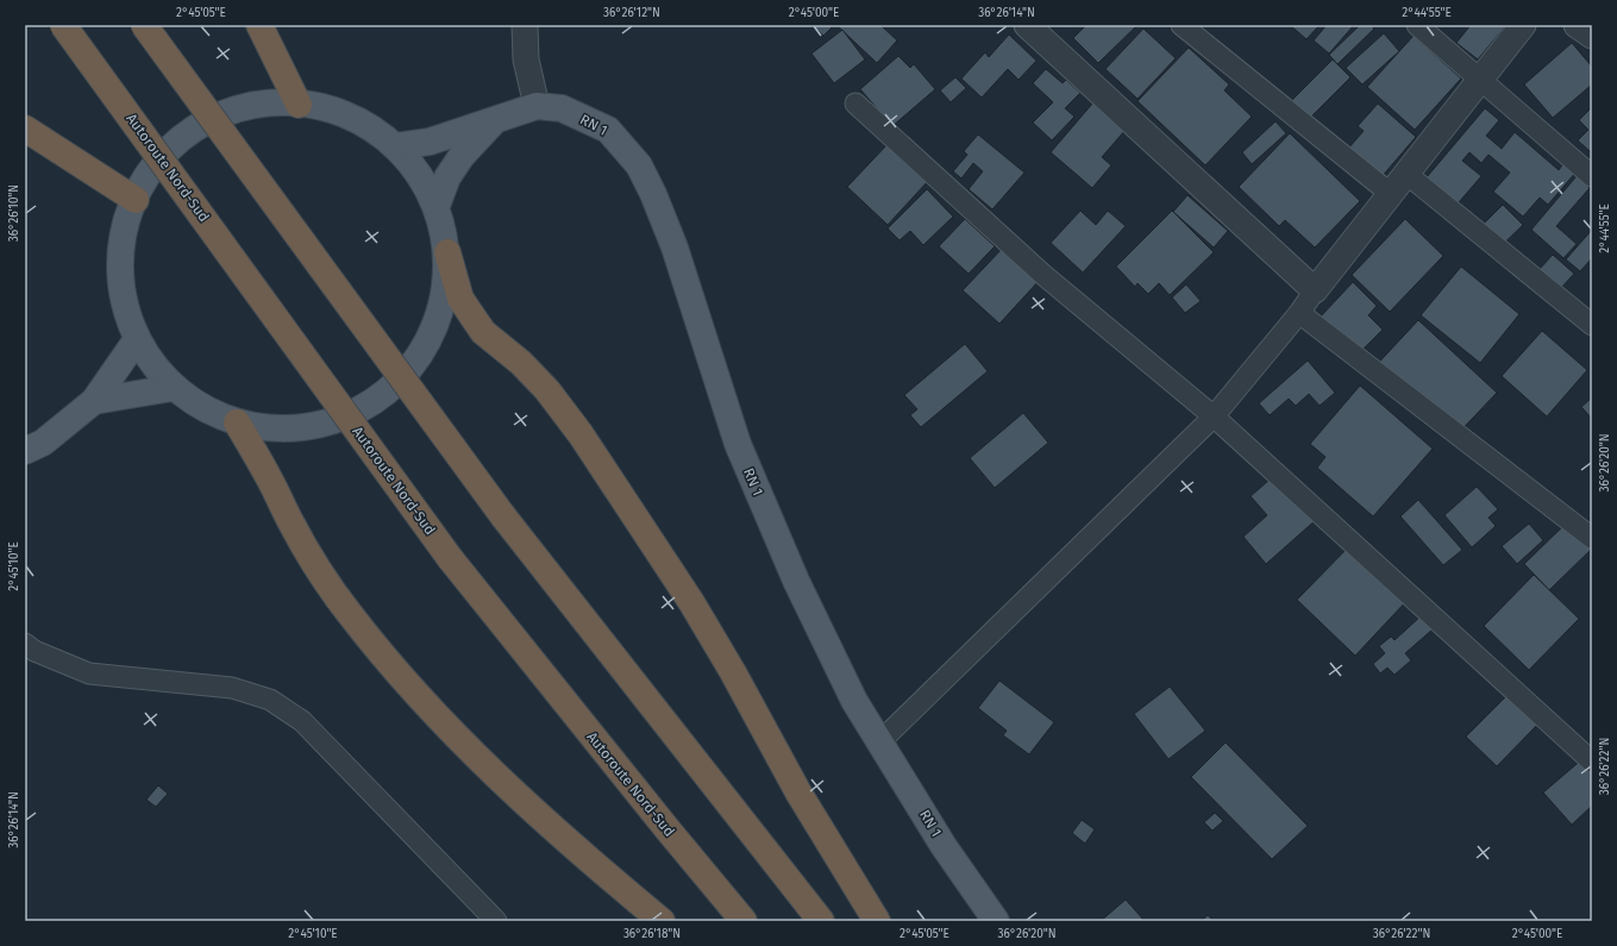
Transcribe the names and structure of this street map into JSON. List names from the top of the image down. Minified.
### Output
{"streets":{"highway":["Autoroute Nord-Sud"],"main road":["RN 1"]},"coordinates":["2°45'05\"E","36°26'12\"N","2°45'00\"E","36°26'14\"N","2°44'55\"E","36°26'10\"N","36°26'20\"N","2°45'10\"E","36°26'22\"N","36°26'18\"N"]}
